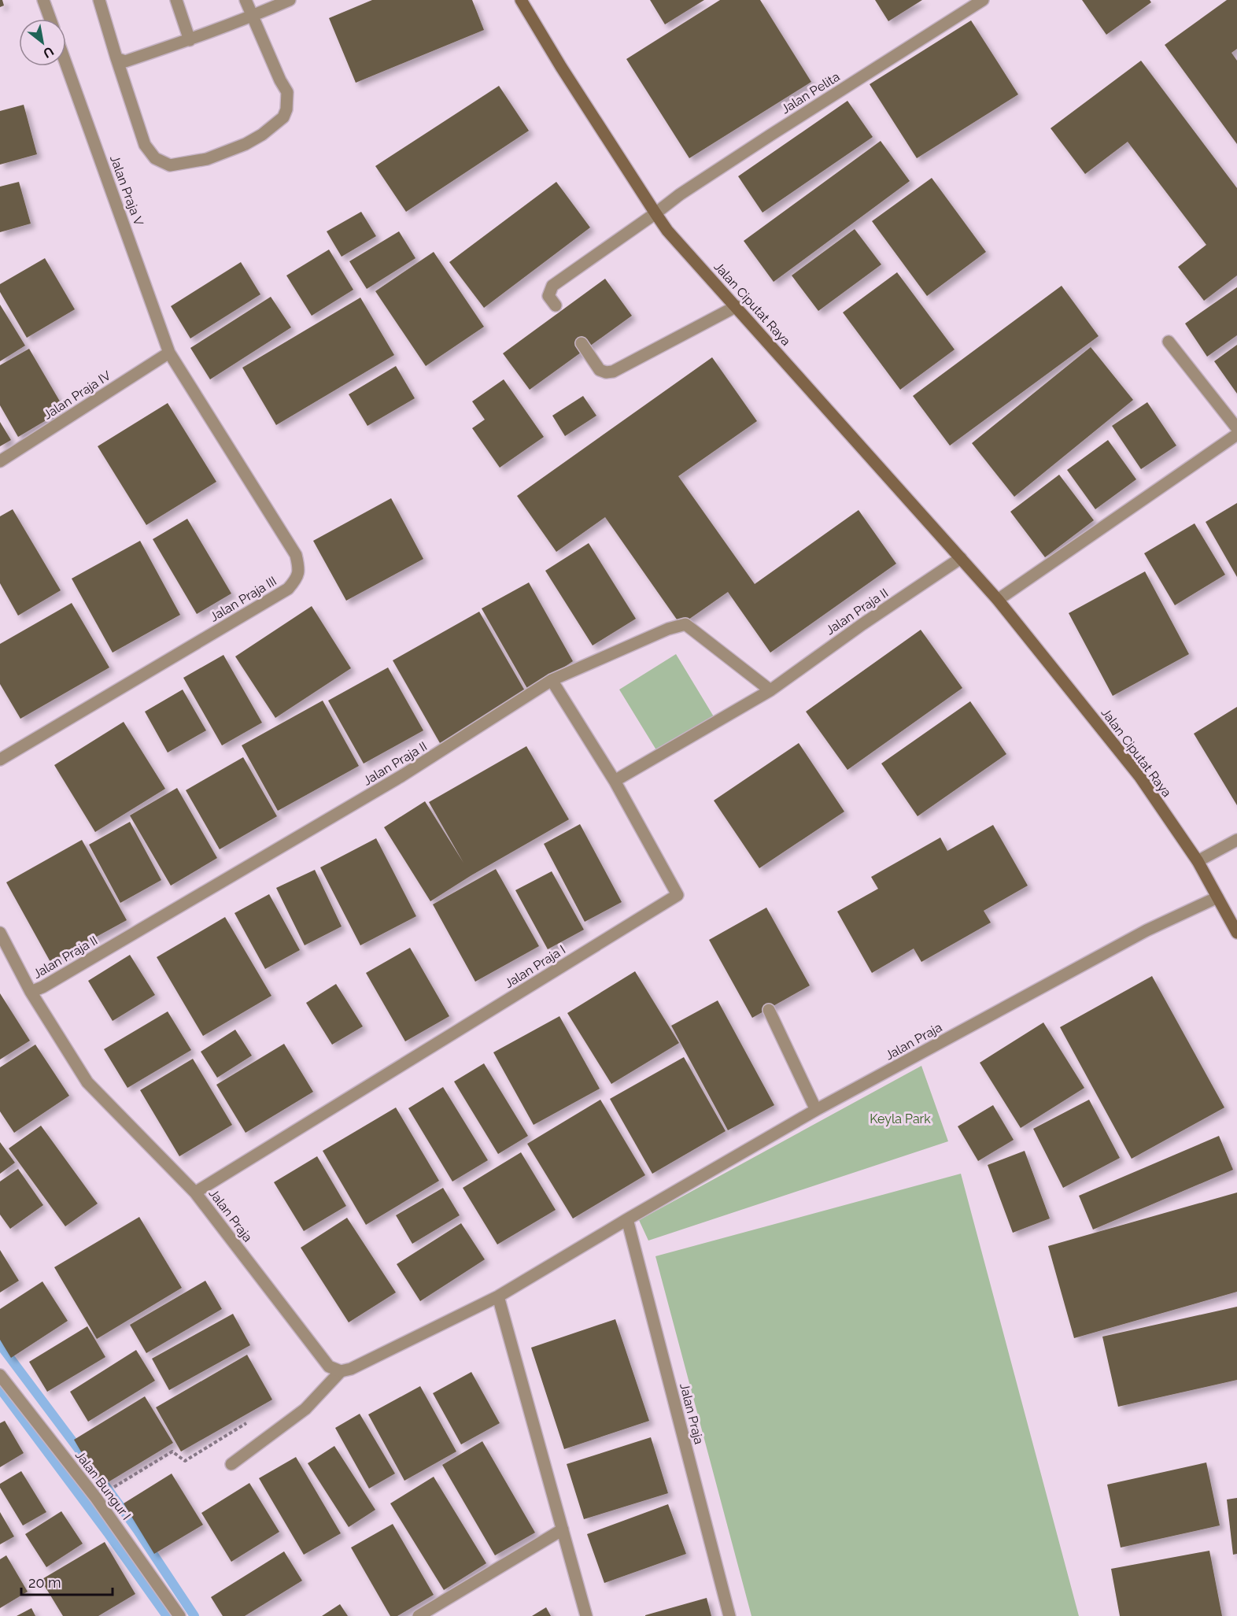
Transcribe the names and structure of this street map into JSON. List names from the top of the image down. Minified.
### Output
{"streets":{"main road":["Jalan Ciputat Raya"],"street":["Jalan Pelita","Jalan Praja V","Jalan Praja IV","Jalan Praja III","Jalan Praja II","Jalan Praja I","Jalan Praja","Jalan Bungur I"]},"crossings":[["Jalan Pelita","Jalan Ciputat Raya"],["Jalan Praja V","Jalan Praja IV"],["Jalan Praja V","Jalan Praja III"],["Jalan Ciputat Raya","Jalan Praja II"],["Jalan Ciputat Raya","Jalan Praja"],["Jalan Praja IV","Jalan Praja III"],["Jalan Praja II","Jalan Praja I"],["Jalan Praja II","Jalan Praja"],["Jalan Praja I","Jalan Praja"]],"parks":["Keyla Park"],"scale_bar":"20 m","north":"bottom right"}
